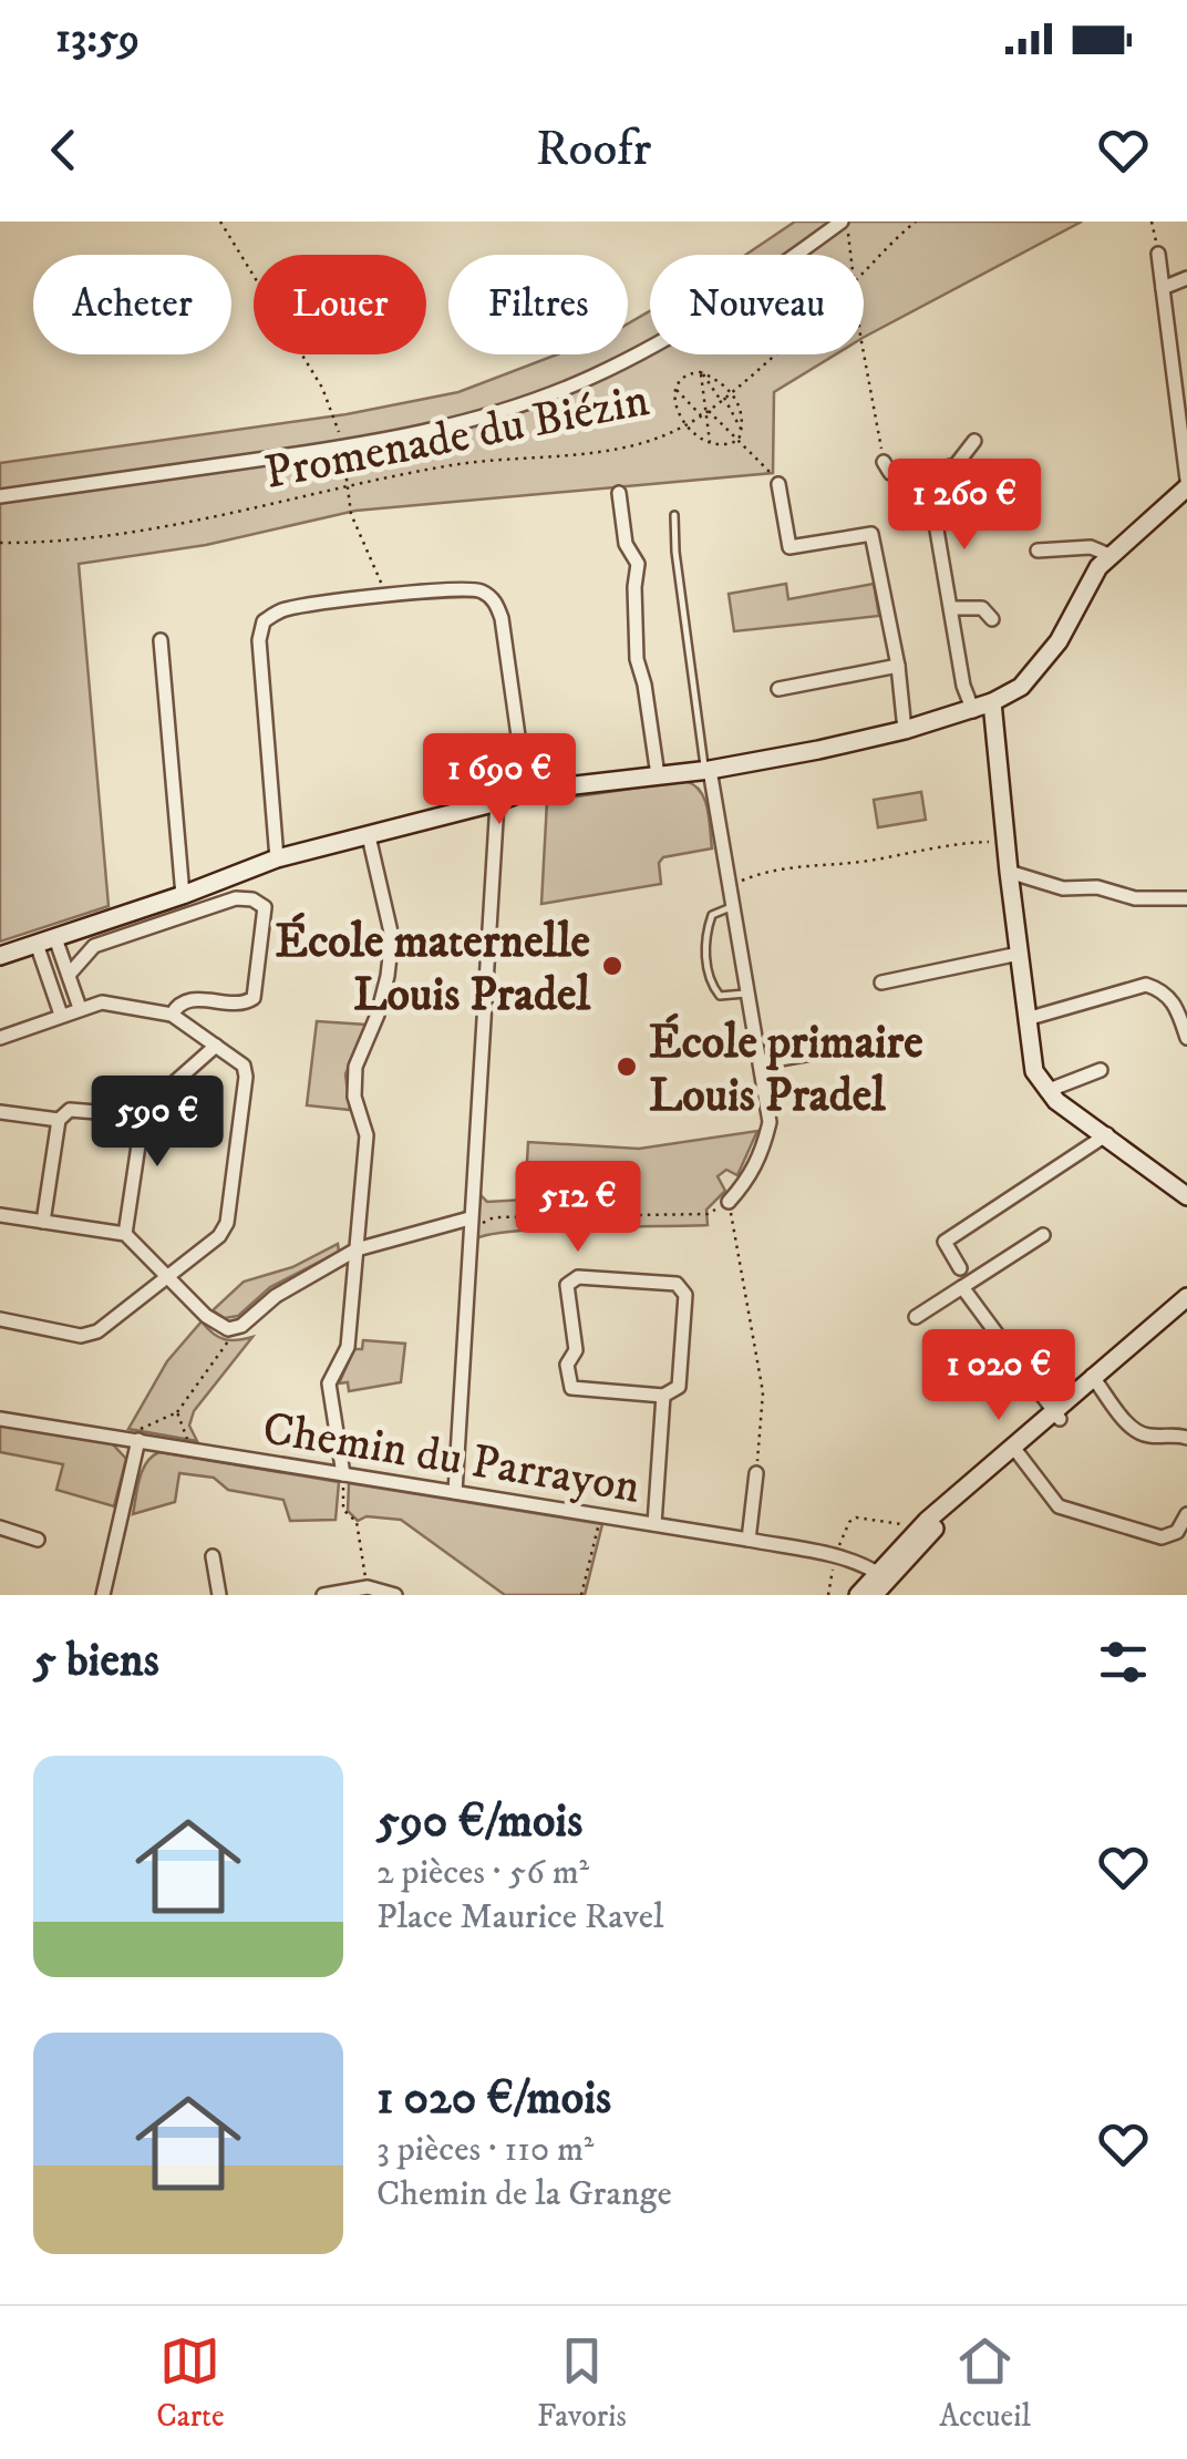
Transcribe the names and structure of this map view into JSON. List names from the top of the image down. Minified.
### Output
{"streets":{"street":["Promenade du Biézin","Chemin du Parrayon"]},"places":["École maternelle Louis Pradel","École primaire Louis Pradel"],"page":{"status":"13:59","header":"Roofr","chip":["Acheter","Louer","Filtres","Nouveau"],"price":["1 260 €","1 690 €","590 €","512 €","1 020 €"],"heading":"5 biens","list":[{"name":"590 €/mois","note":"2 pièces · 56 m² · Place Maurice Ravel"},{"name":"1 020 €/mois","note":"3 pièces · 110 m² · Chemin de la Grange"}],"tabs":["Carte","Favoris","Accueil"]}}
